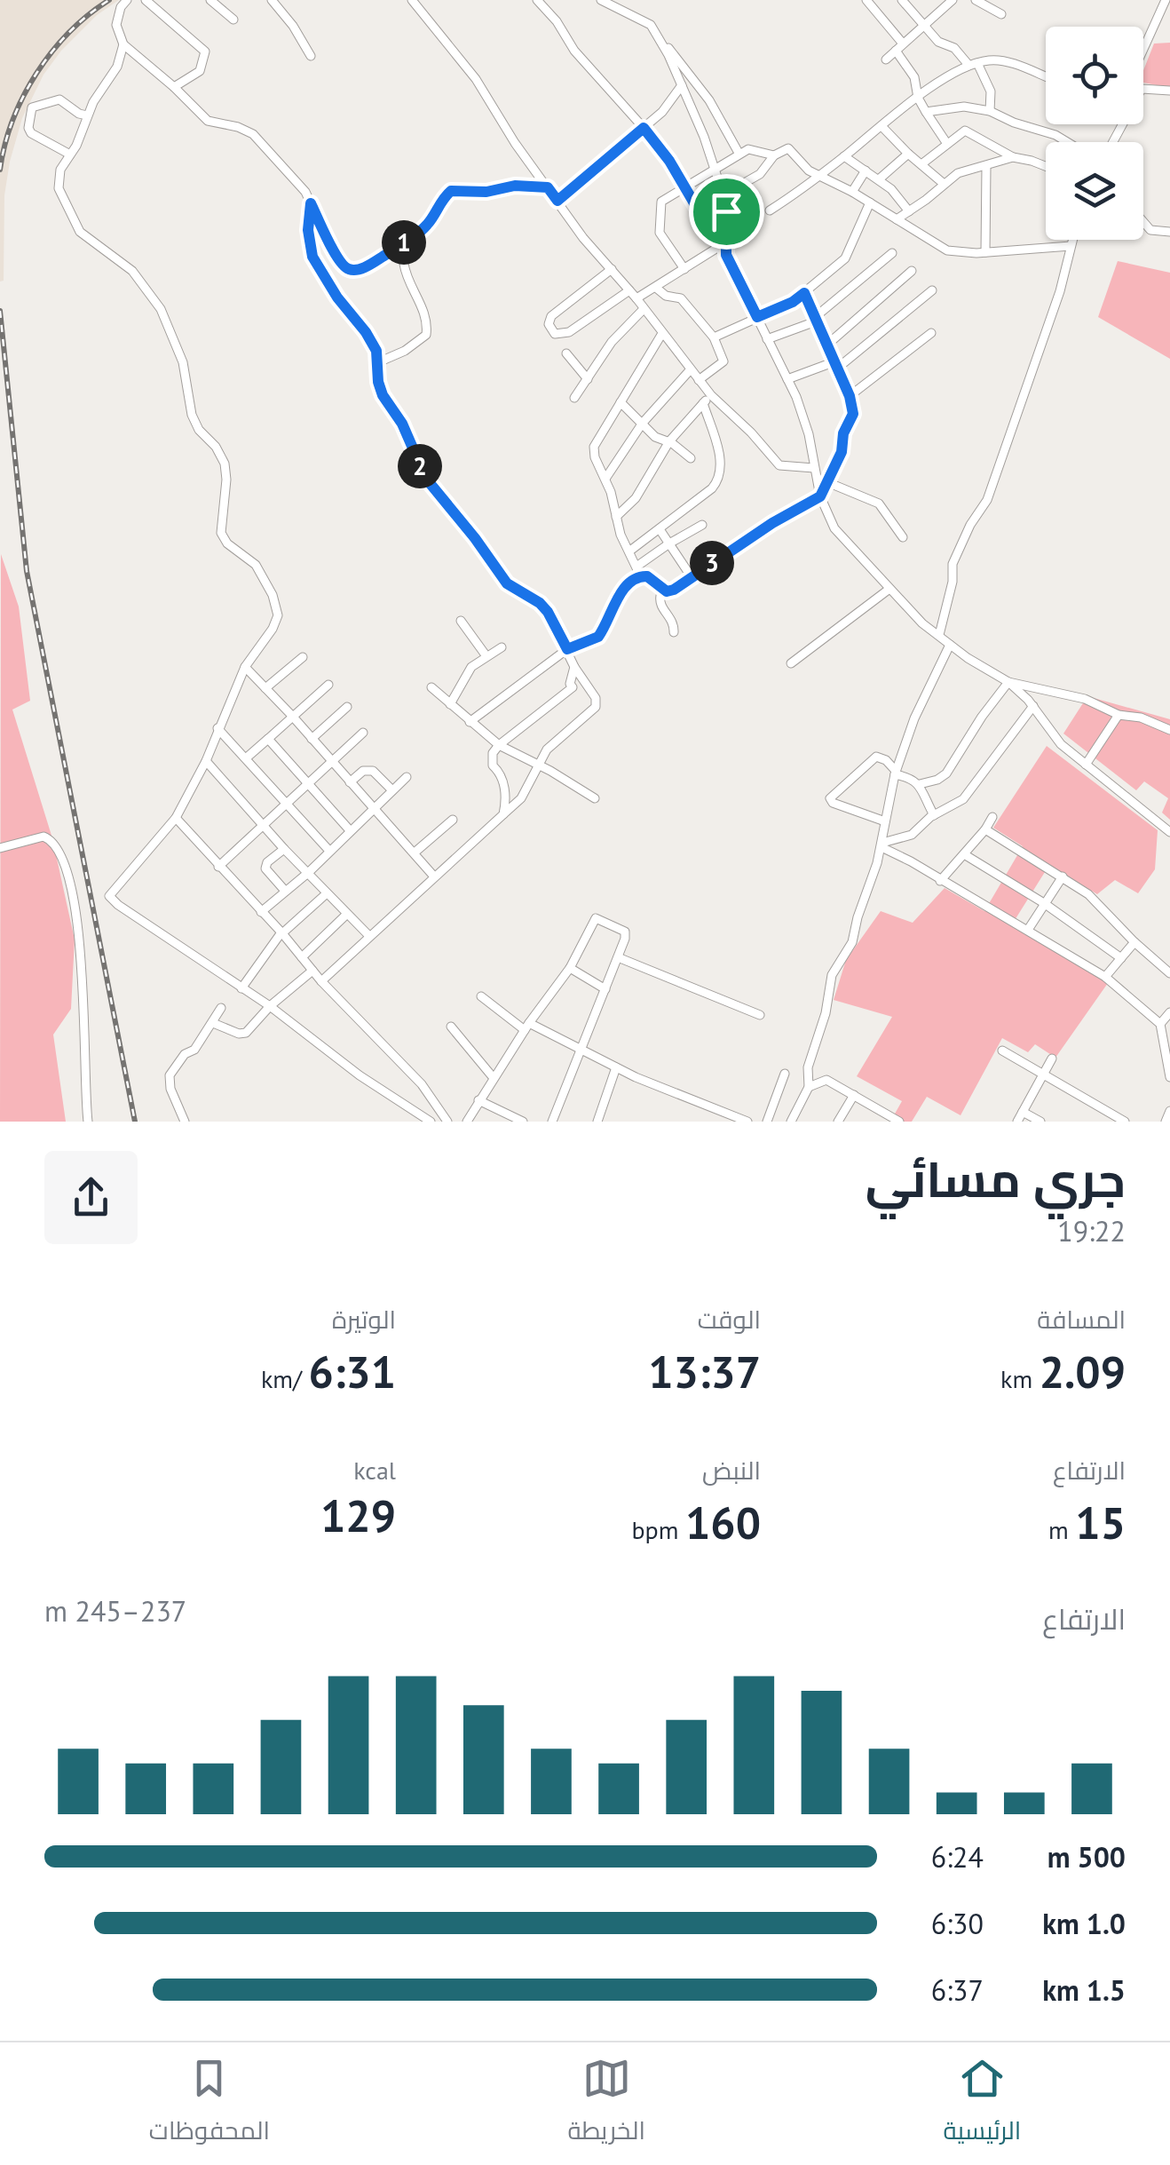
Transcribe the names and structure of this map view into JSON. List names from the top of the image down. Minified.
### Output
{"page":{"pins":["1","2","3"],"heading":["جري مسائي","19:22"],"stats":[["المسافة","2.09 km"],["الوقت","13:37"],["الوتيرة","6:31 /km"],["الارتفاع","15 m"],["النبض","160 bpm"],["kcal","129"]],"chart":["الارتفاع","237–245 m"],"list":[{"name":"500 m","note":"6:24"},{"name":"1.0 km","note":"6:30"},{"name":"1.5 km","note":"6:37"}],"tabs":["الرئيسية","الخريطة","المحفوظات"]}}
